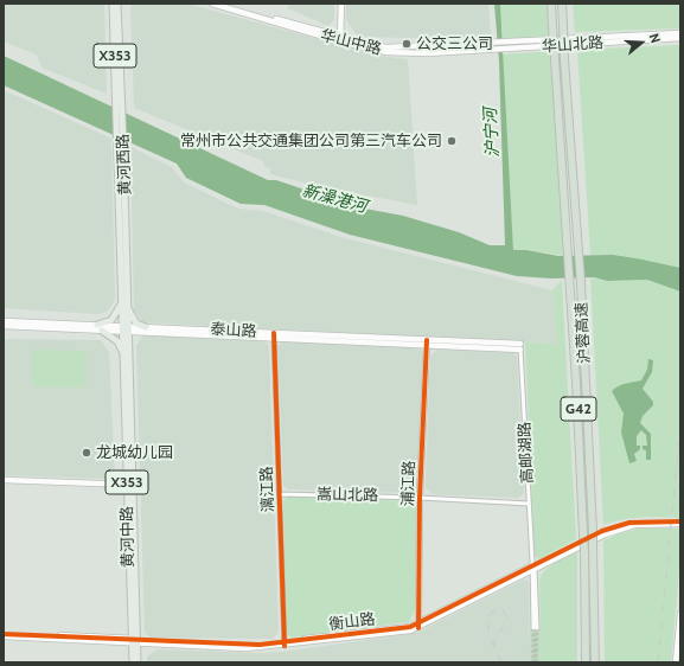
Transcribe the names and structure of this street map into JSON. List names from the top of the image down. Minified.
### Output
{"streets":{"highway":["沪蓉高速","G42"],"main road":["华山中路","华山北路","X353","黄河西路","泰山路","浦江路","黄河中路","衡山路"],"street":["高邮湖路","漓江路","嵩山北路"]},"crossings":[["华山中路","华山北路"],["黄河西路","泰山路"],["黄河西路","黄河中路"],["泰山路","高邮湖路"],["泰山路","浦江路"],["泰山路","漓江路"],["泰山路","黄河中路"],["高邮湖路","嵩山北路"],["高邮湖路","衡山路"],["浦江路","嵩山北路"],["浦江路","衡山路"],["漓江路","嵩山北路"],["漓江路","衡山路"],["黄河中路","衡山路"]],"water":["沪宁河","新澡港河"],"places":["公交三公司","常州市公共交通集团公司第三汽车公司","龙城幼儿园"],"north":"right"}
